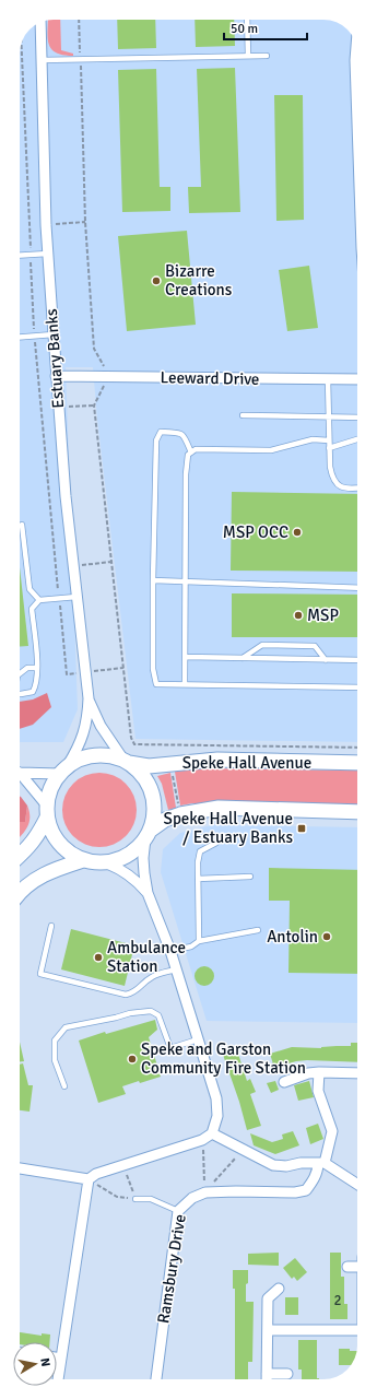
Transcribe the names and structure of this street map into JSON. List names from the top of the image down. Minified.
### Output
{"streets":{"street":["Estuary Banks","Leeward Drive","Speke Hall Avenue","Ramsbury Drive"]},"crossings":[["Estuary Banks","Leeward Drive"],["Estuary Banks","Speke Hall Avenue"]],"places":{"other":["Bizarre Creations","MSP OCC","MSP","Antolin","Ambulance Station","Speke and Garston Community Fire Station"],"transit":["Speke Hall Avenue / Estuary Banks"]},"house_numbers":["2"],"scale_bar":"50 m","north":"right"}
